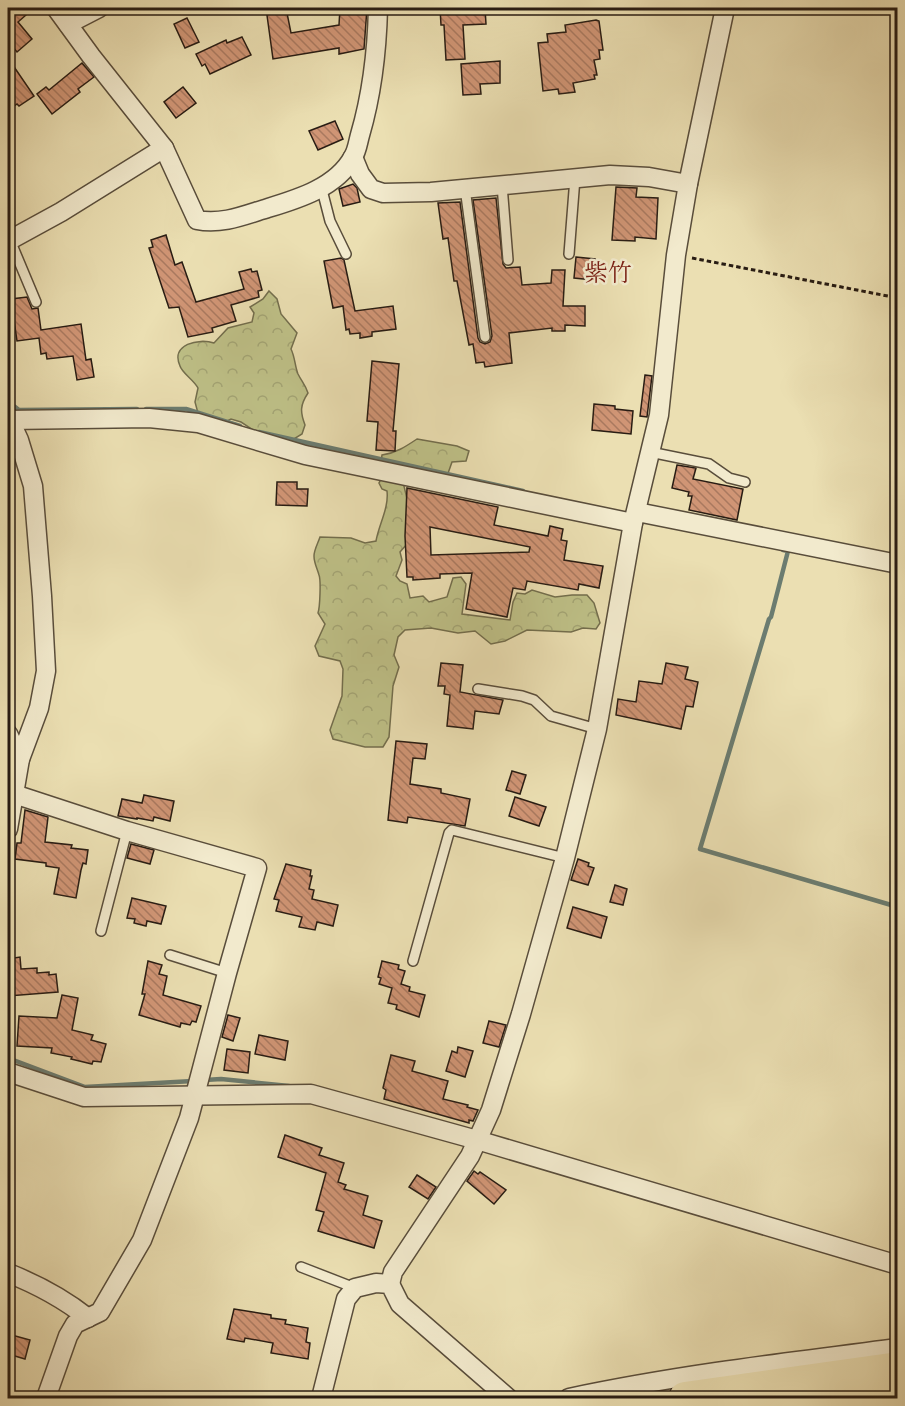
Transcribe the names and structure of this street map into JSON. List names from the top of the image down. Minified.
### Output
{"districts":["紫竹"]}
